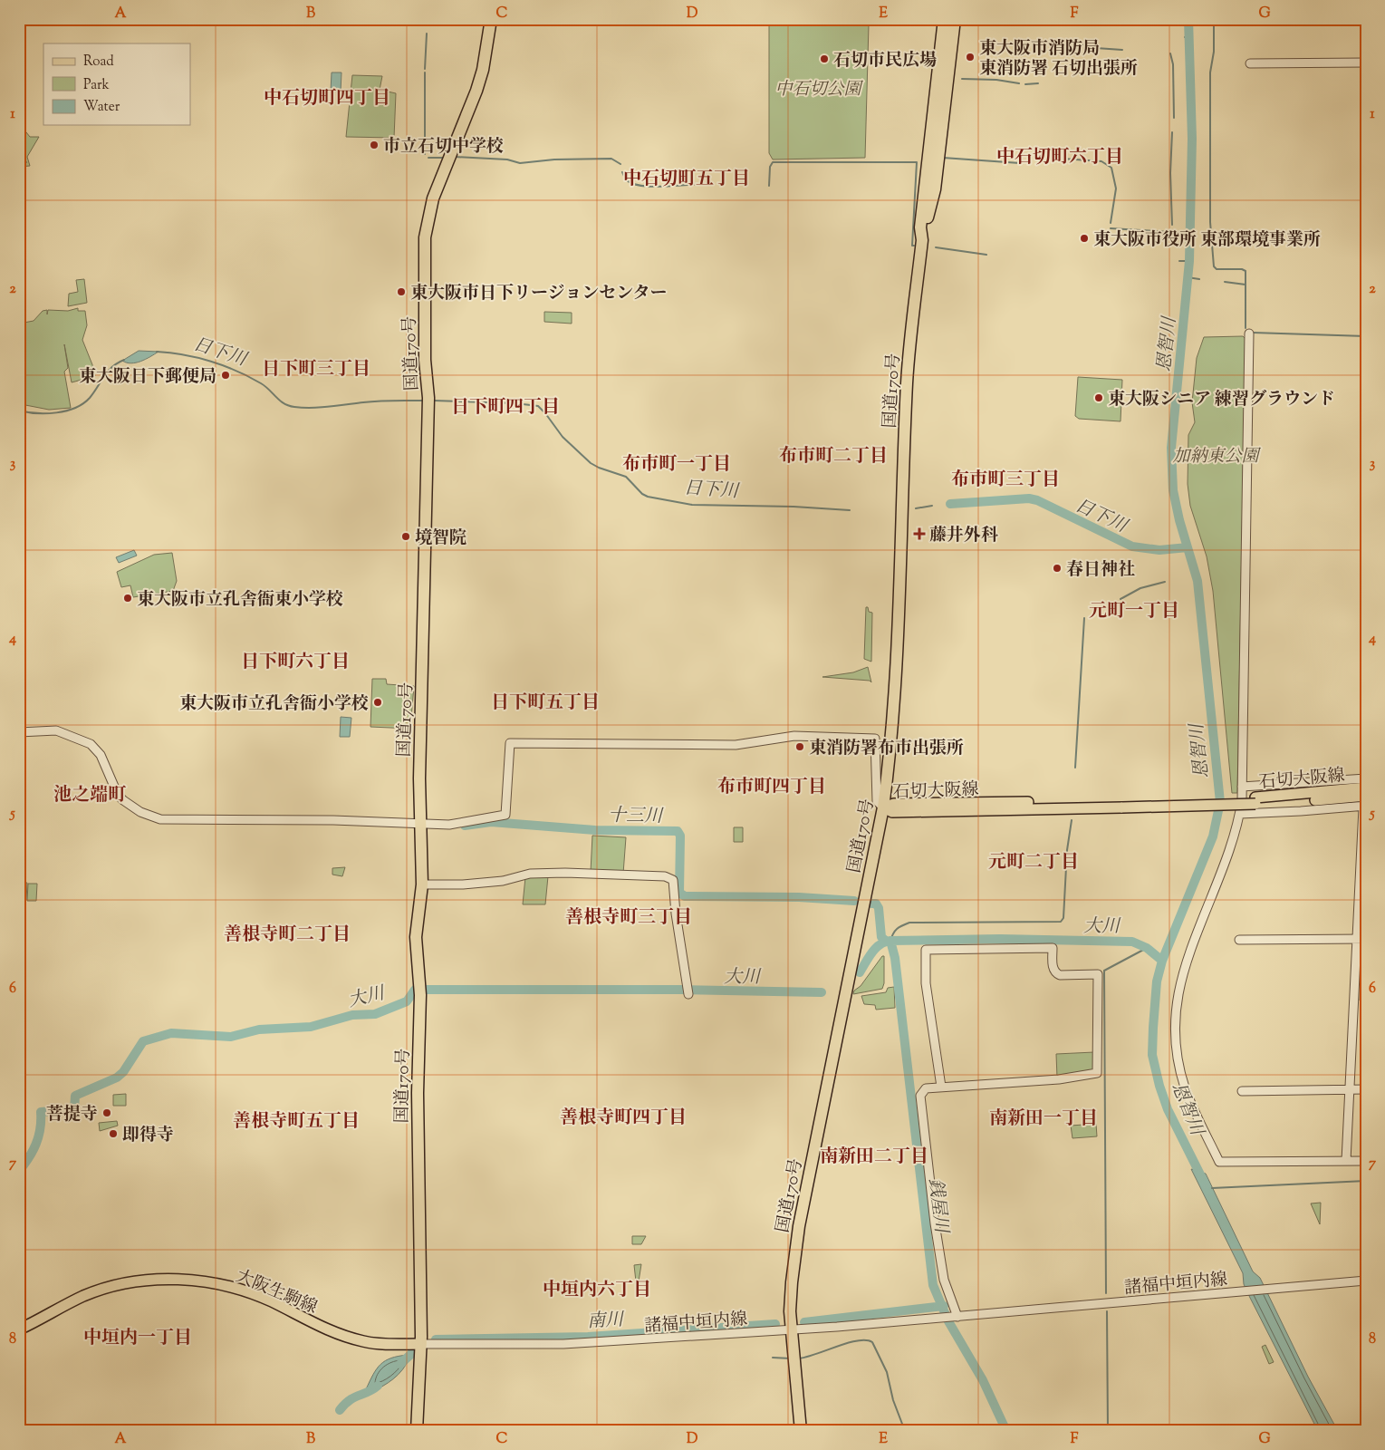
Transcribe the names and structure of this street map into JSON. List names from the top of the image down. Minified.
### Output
{"streets":{"highway":["国道170号"],"main road":["石切大阪線","大阪生駒線"],"street":["諸福中垣内線"]},"crossings":[["国道170号","石切大阪線"],["国道170号","諸福中垣内線"],["国道170号","大阪生駒線"],["諸福中垣内線","大阪生駒線"]],"districts":["中石切町四丁目","中石切町六丁目","中石切町五丁目","日下町三丁目","日下町四丁目","布市町二丁目","布市町一丁目","布市町三丁目","元町一丁目","日下町六丁目","日下町五丁目","布市町四丁目","池之端町","元町二丁目","善根寺町三丁目","善根寺町二丁目","善根寺町四丁目","南新田一丁目","善根寺町五丁目","南新田二丁目","中垣内六丁目","中垣内一丁目"],"water":["恩智川","日下川","十三川","大川","銭屋川","南川"],"parks":["中石切公園","加納東公園"],"places":{"other":["東大阪市消防局 東消防署 石切出張所","石切市民広場","市立石切中学校","東大阪市役所 東部環境事業所","東大阪市日下リージョンセンター","東大阪日下郵便局","東大阪シニア 練習グラウンド","境智院","春日神社","東大阪市立孔舎衙東小学校","東大阪市立孔舎衙小学校","東消防署布市出張所","菩提寺","即得寺"],"health":["藤井外科"]},"legend":["Road","Park","Water"],"grid":{"columns":["A","B","C","D","E","F","G"],"rows":["1","2","3","4","5","6","7","8"]}}
